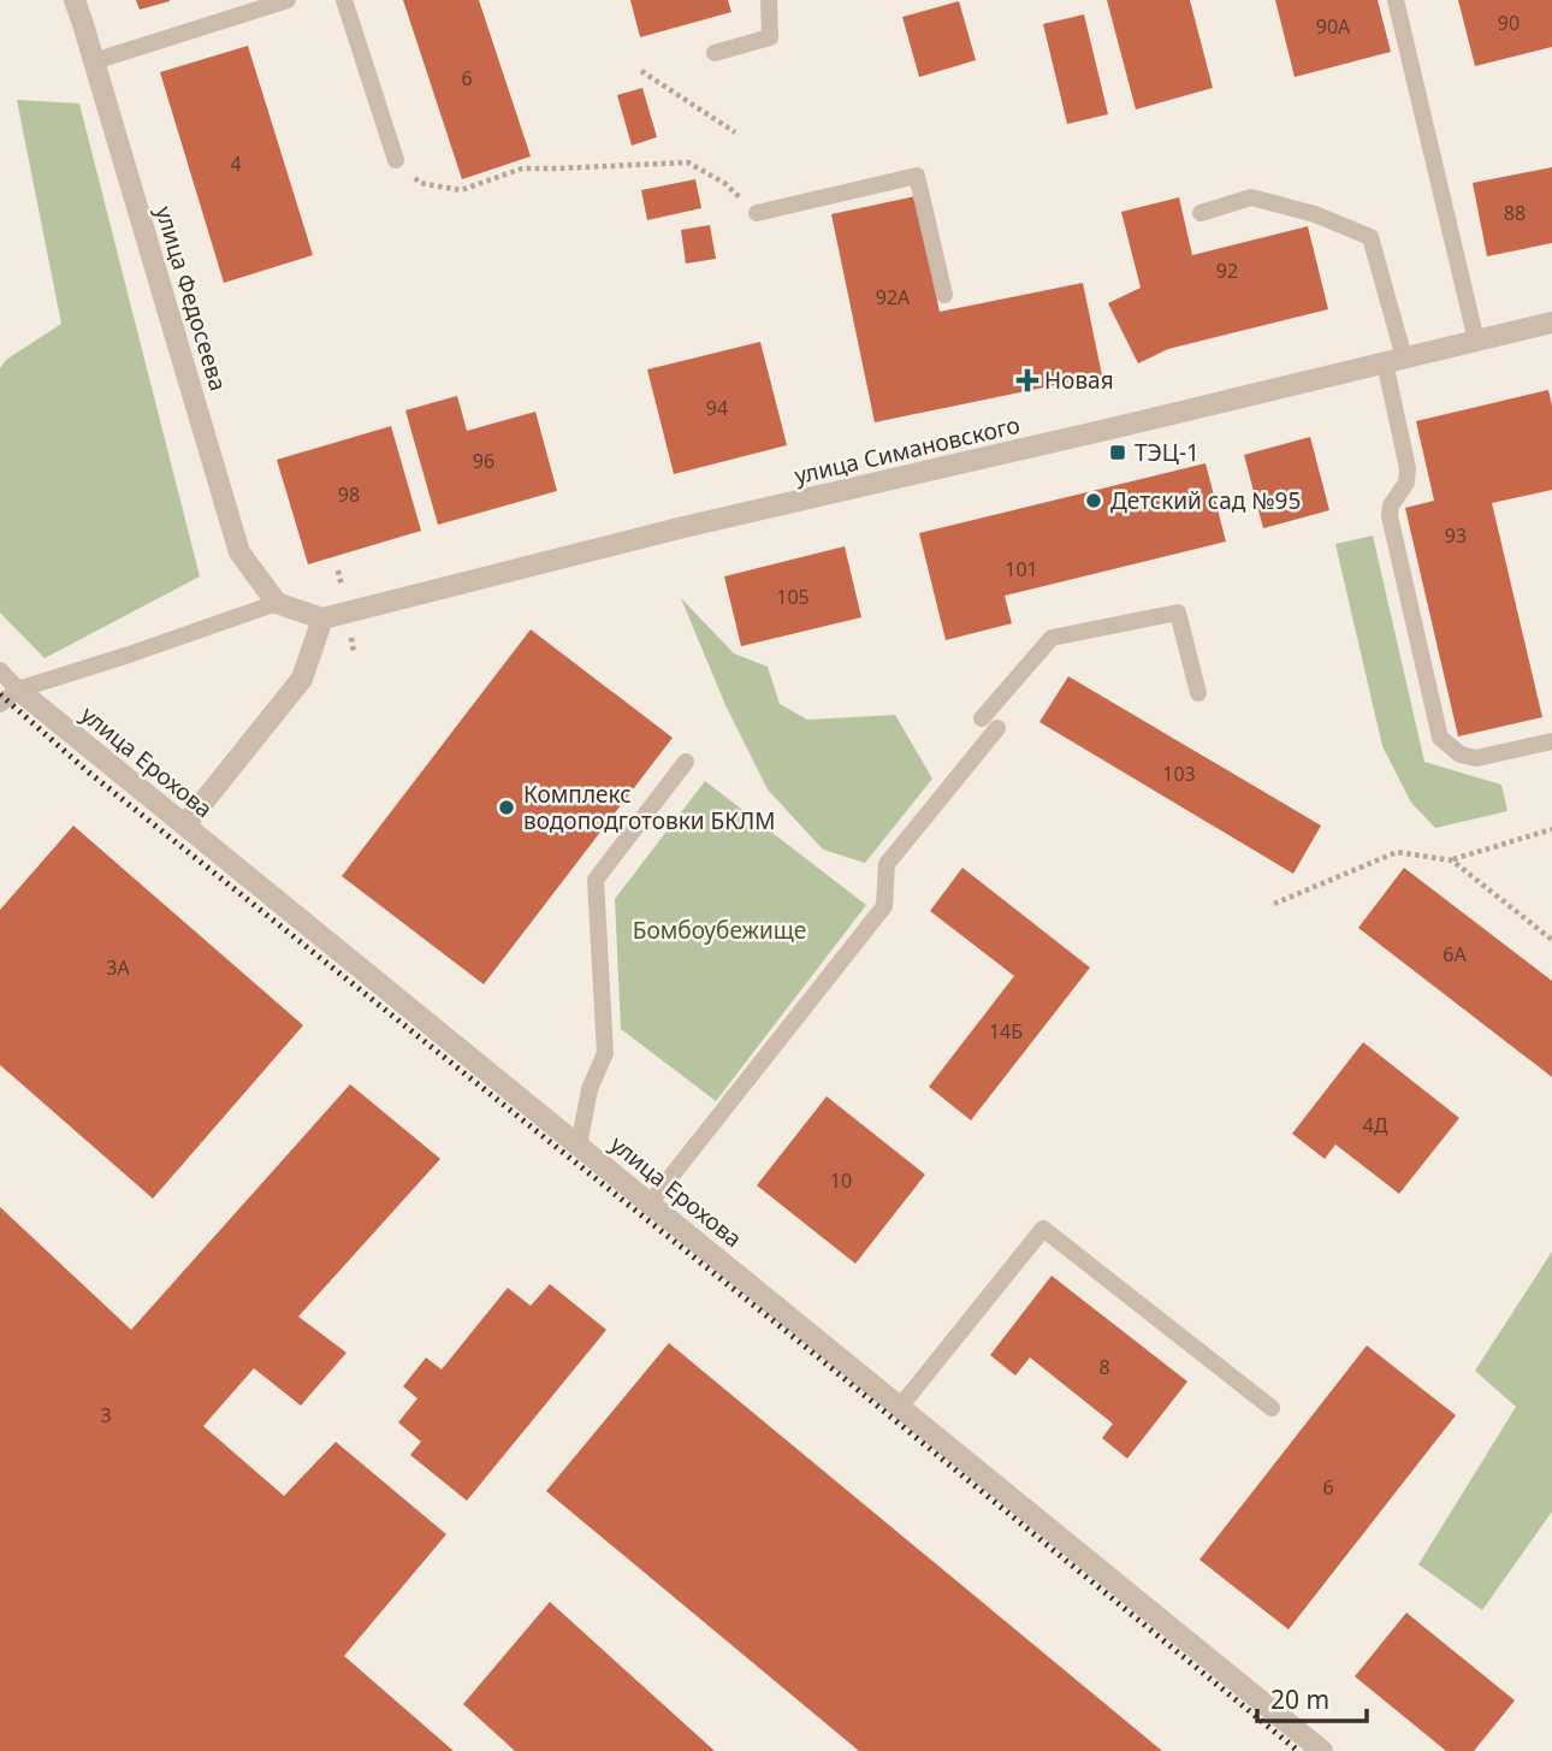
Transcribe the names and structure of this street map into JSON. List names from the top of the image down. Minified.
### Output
{"streets":{"street":["улица Федосеева","улица Симановского","улица Ерохова"]},"parks":["Бомбоубежище"],"places":{"health":["Новая"],"transit":["ТЭЦ-1"],"other":["Детский сад №95","Комплекс водоподготовки БКЛМ"]},"house_numbers":["90","90А","6","4","88","92","92А","94","96","98","93","101","105","103","6А","3А","14Б","4Д","10","8","3","6"],"scale_bar":"20 m"}
